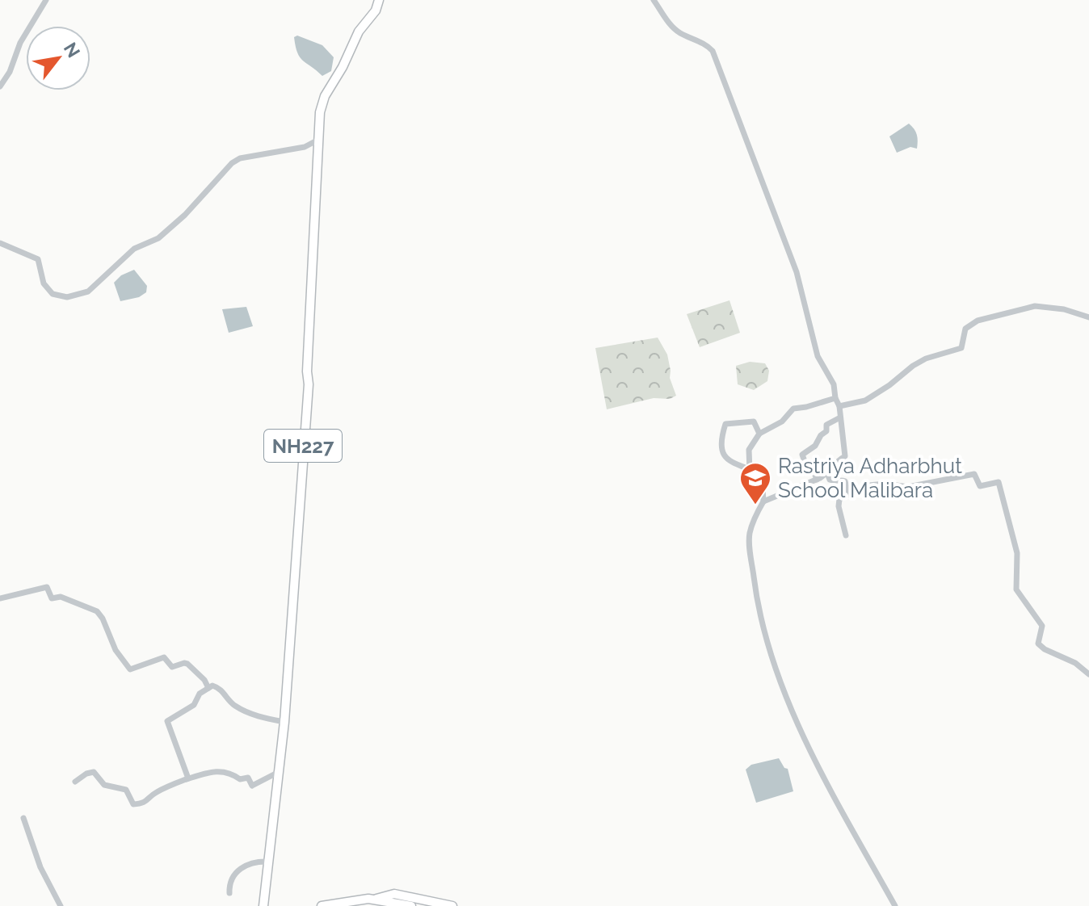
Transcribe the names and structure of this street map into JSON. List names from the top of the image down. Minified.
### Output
{"streets":{"highway":["NH227"]},"places":{"school or university":["Rastriya Adharbhut School Malibara"]},"north":"top right"}
